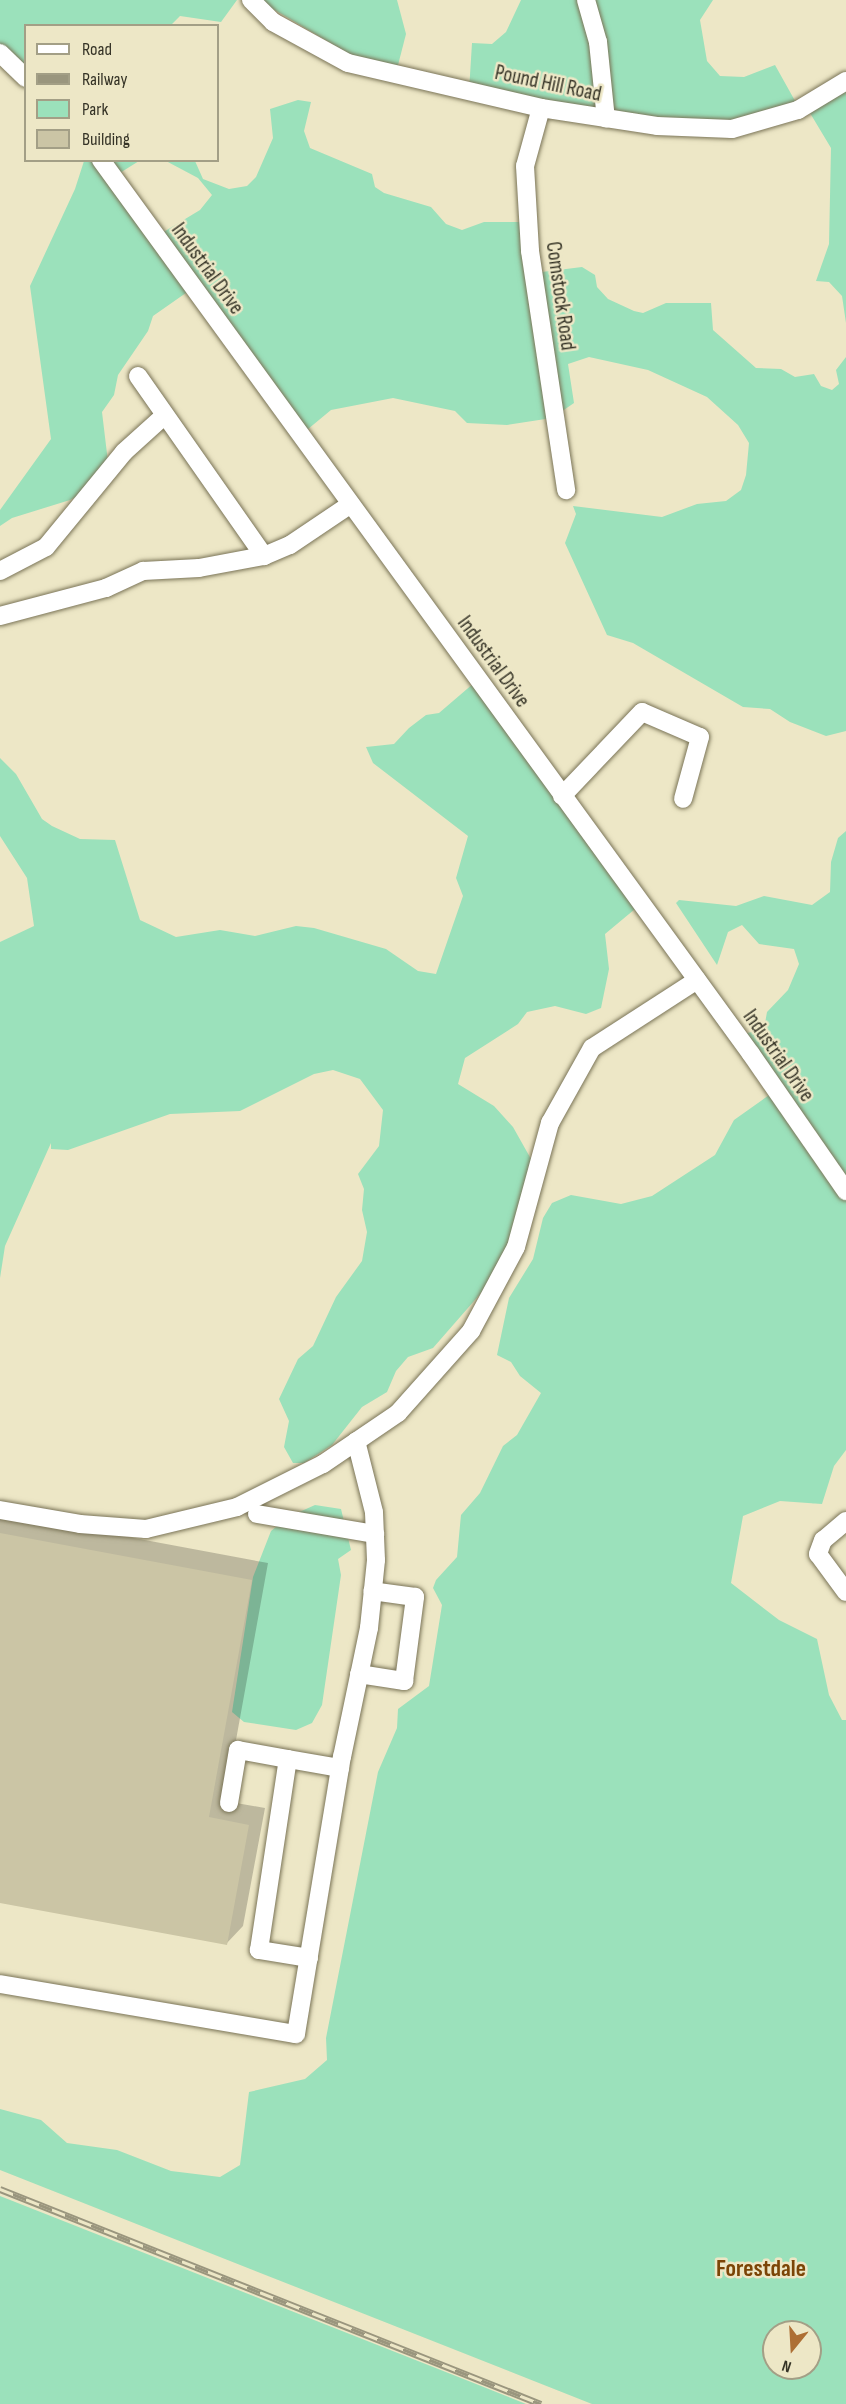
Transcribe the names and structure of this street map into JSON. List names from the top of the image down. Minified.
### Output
{"streets":{"street":["Pound Hill Road","Industrial Drive","Comstock Road"]},"crossings":[["Pound Hill Road","Comstock Road"]],"districts":["Forestdale"],"legend":["Road","Railway","Park","Building"],"north":"bottom"}
